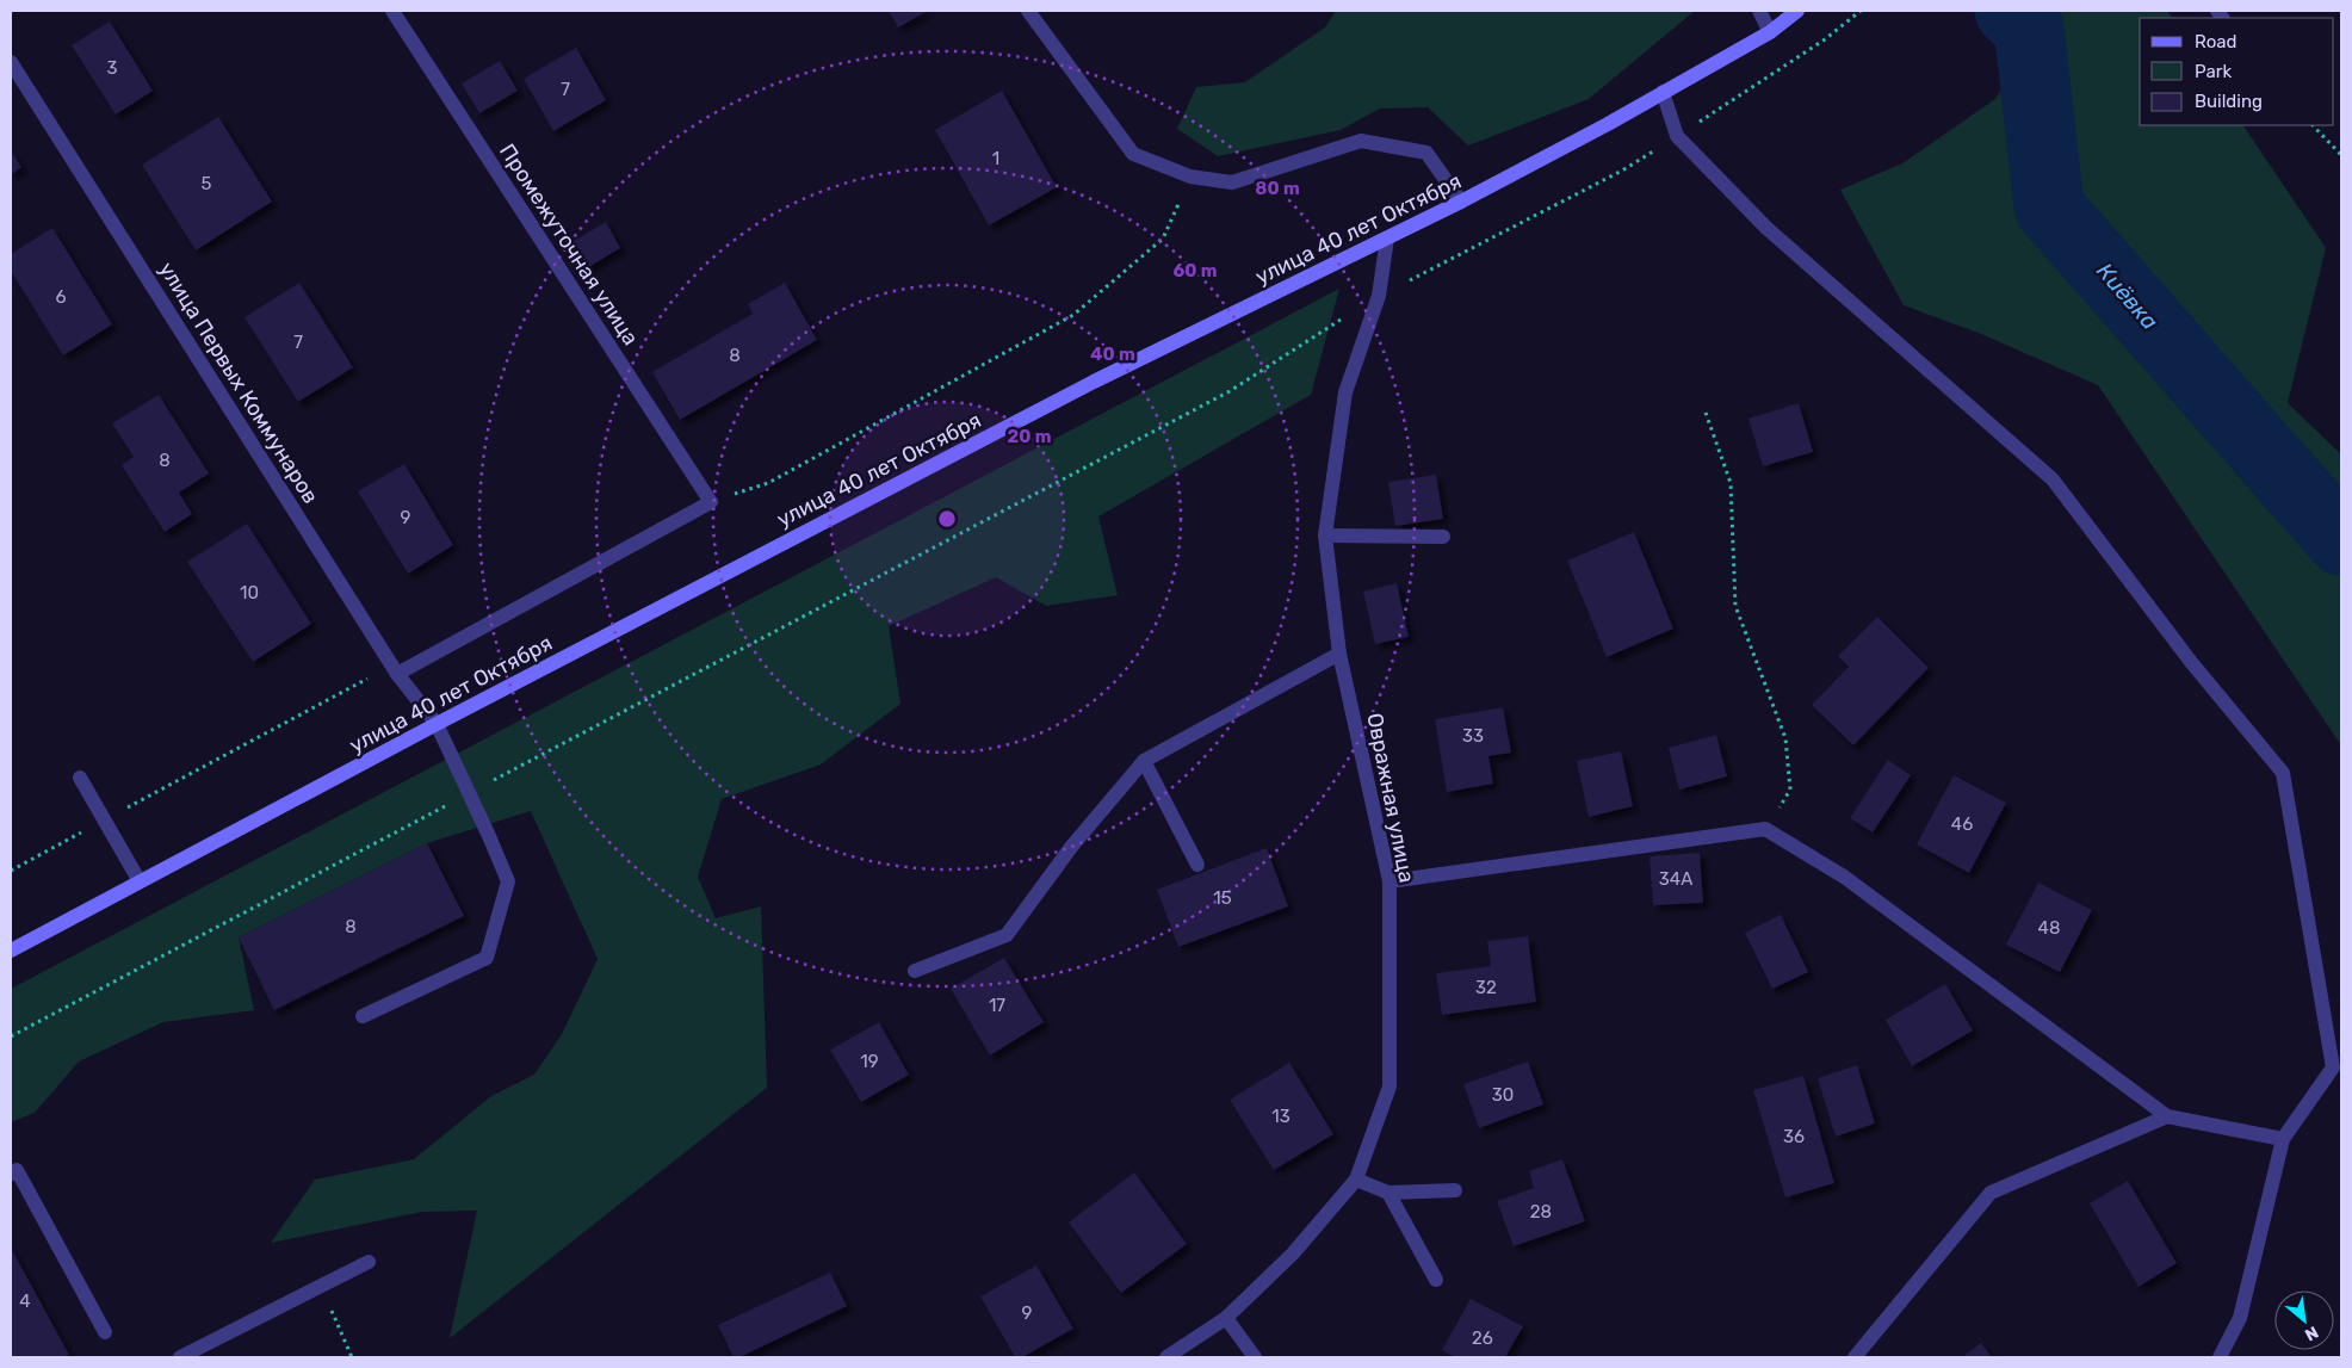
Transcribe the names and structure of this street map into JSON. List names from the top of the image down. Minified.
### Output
{"streets":{"main road":["улица 40 лет Октября"],"street":["Промежуточная улица","улица Первых Коммунаров","Овражная улица"]},"crossings":[["улица 40 лет Октября","улица Первых Коммунаров"],["улица 40 лет Октября","Овражная улица"]],"water":["Киёвка"],"house_numbers":["3","7","1","5","6","7","8","8","9","10","33","46","34А","15","8","48","32","17","19","30","13","36","28","4","9","26"],"legend":["Road","Park","Building"],"north":"bottom right","rings":["80 m","60 m","40 m","20 m"]}
